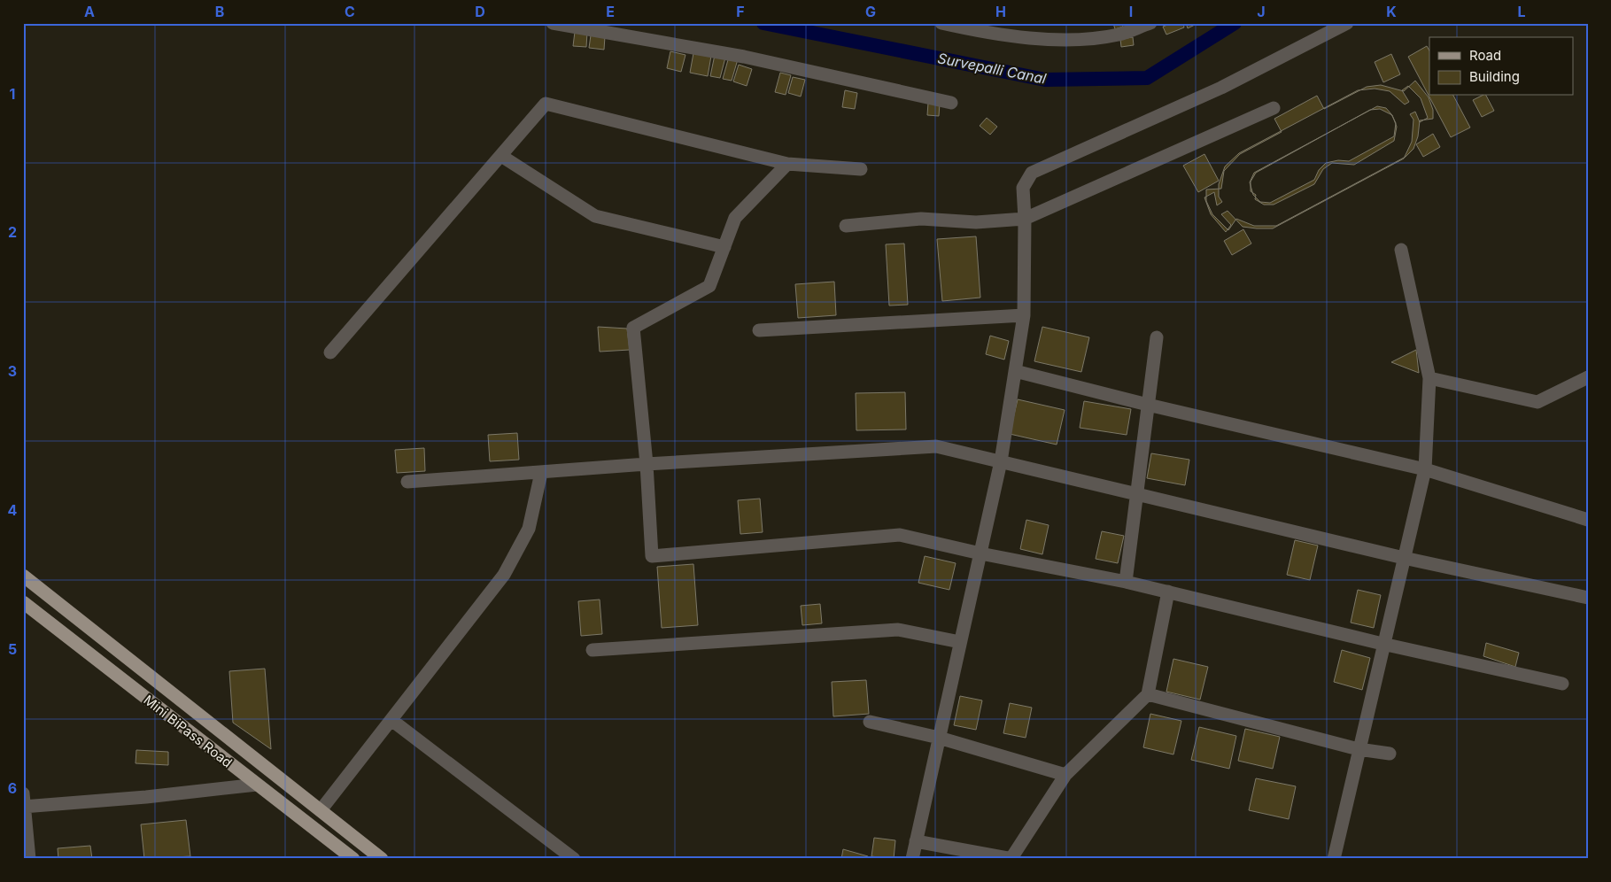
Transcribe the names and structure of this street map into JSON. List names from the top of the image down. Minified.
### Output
{"streets":{"main road":["Mini BiPass Road"]},"water":["Survepalli Canal"],"legend":["Road","Building"],"grid":{"columns":["A","B","C","D","E","F","G","H","I","J","K","L"],"rows":["1","2","3","4","5","6"]}}
